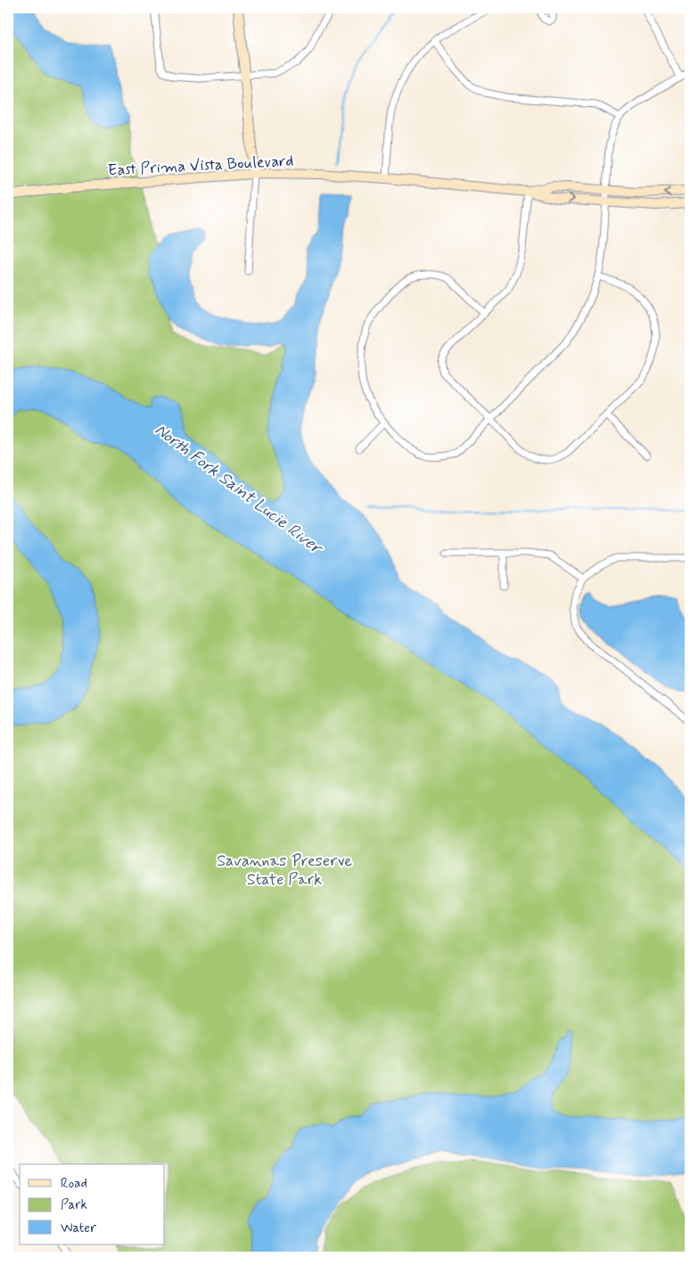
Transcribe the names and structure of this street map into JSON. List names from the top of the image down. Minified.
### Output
{"streets":{"main road":["East Prima Vista Boulevard"]},"water":["North Fork Saint Lucie River"],"parks":["Savannas Preserve State Park"],"legend":["Road","Park","Water"]}
